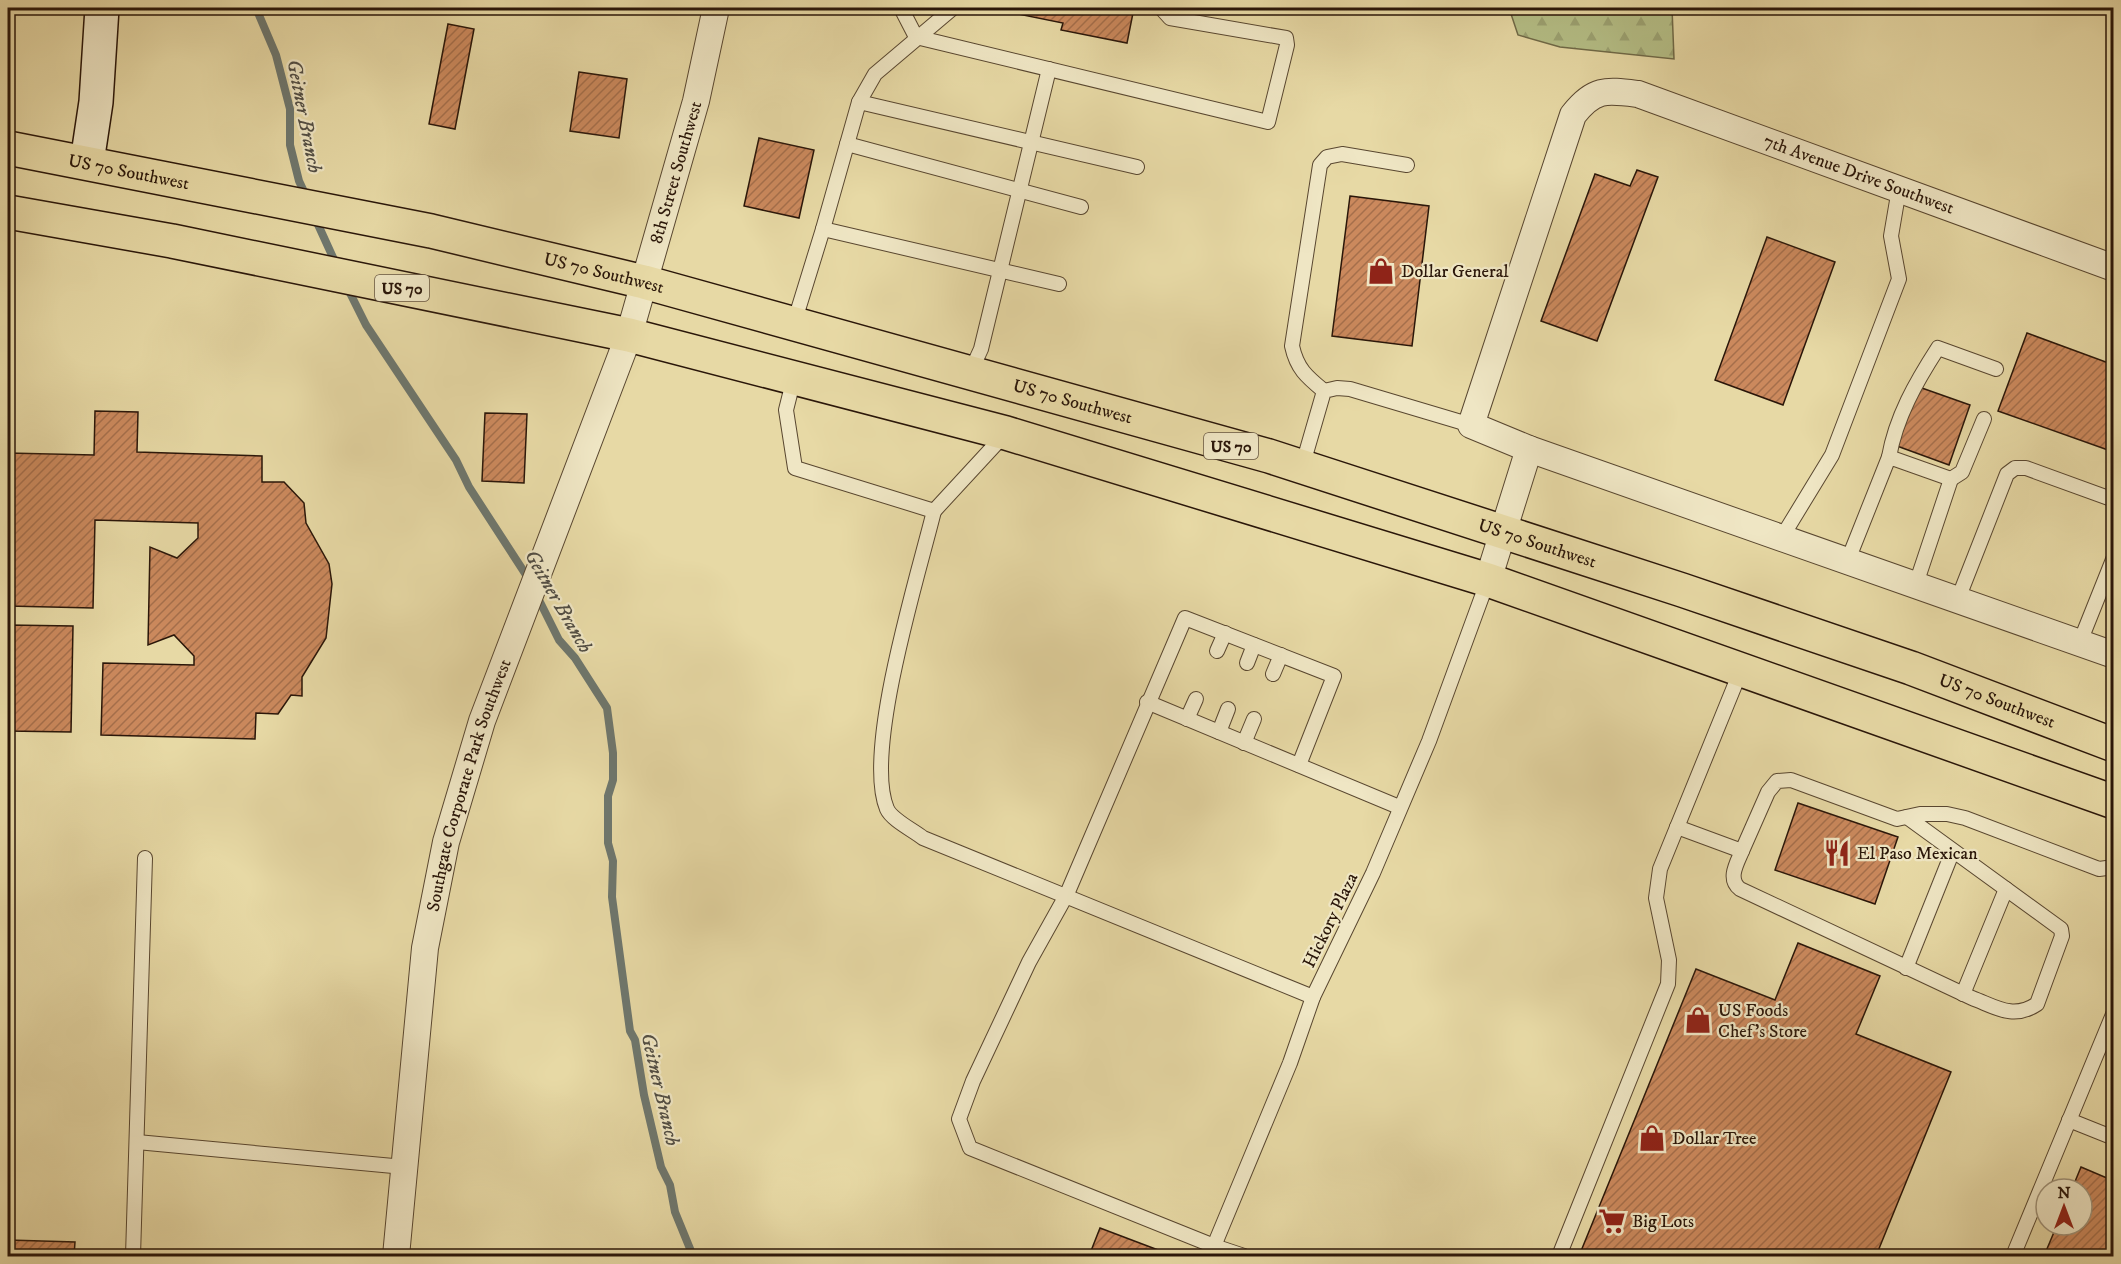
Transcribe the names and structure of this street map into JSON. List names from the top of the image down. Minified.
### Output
{"streets":{"main road":["US 70 Southwest","US 70"],"street":["8th Street Southwest","7th Avenue Drive Southwest","Southgate Corporate Park Southwest"],"lane":["Hickory Plaza"]},"crossings":[["US 70 Southwest","8th Street Southwest"],["8th Street Southwest","US 70"],["8th Street Southwest","Southgate Corporate Park Southwest"],["US 70","Southgate Corporate Park Southwest"],["US 70","Hickory Plaza"]],"water":["Geitner Branch"],"places":{"shop":["Dollar General","US Foods Chef's Store","Dollar Tree"],"restaurant":["El Paso Mexican"],"supermarket":["Big Lots"]},"north":"top"}
